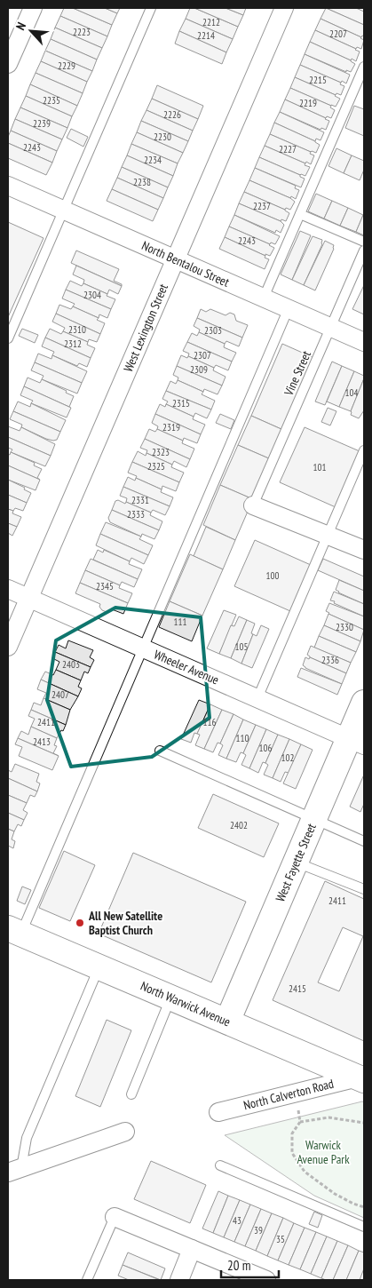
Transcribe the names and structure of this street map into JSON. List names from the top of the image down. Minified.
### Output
{"streets":{"street":["North Bentalou Street","West Lexington Street","Wheeler Avenue","West Fayette Street","North Warwick Avenue","North Calverton Road"],"lane":["Vine Street"]},"crossings":[["North Bentalou Street","West Lexington Street"],["North Bentalou Street","Vine Street"],["West Lexington Street","Wheeler Avenue"],["Wheeler Avenue","West Fayette Street"],["West Fayette Street","North Warwick Avenue"],["North Warwick Avenue","North Calverton Road"]],"parks":["Warwick Avenue Park"],"places":["All New Satellite Baptist Church"],"house_numbers":["2212","2223","2207","2214","2229","2215","2235","2219","2226","2239","2230","2243","2227","2234","2238","2237","2243","2304","2310","2303","2312","2307","2309","104","2315","2319","2323","2325","101","2331","2333","100","2345","111","2330","105","2336","2403","2407","2411","116","110","2413","106","102","2402","2411","2415","43","39","35"],"scale_bar":"20 m","north":"top left"}
